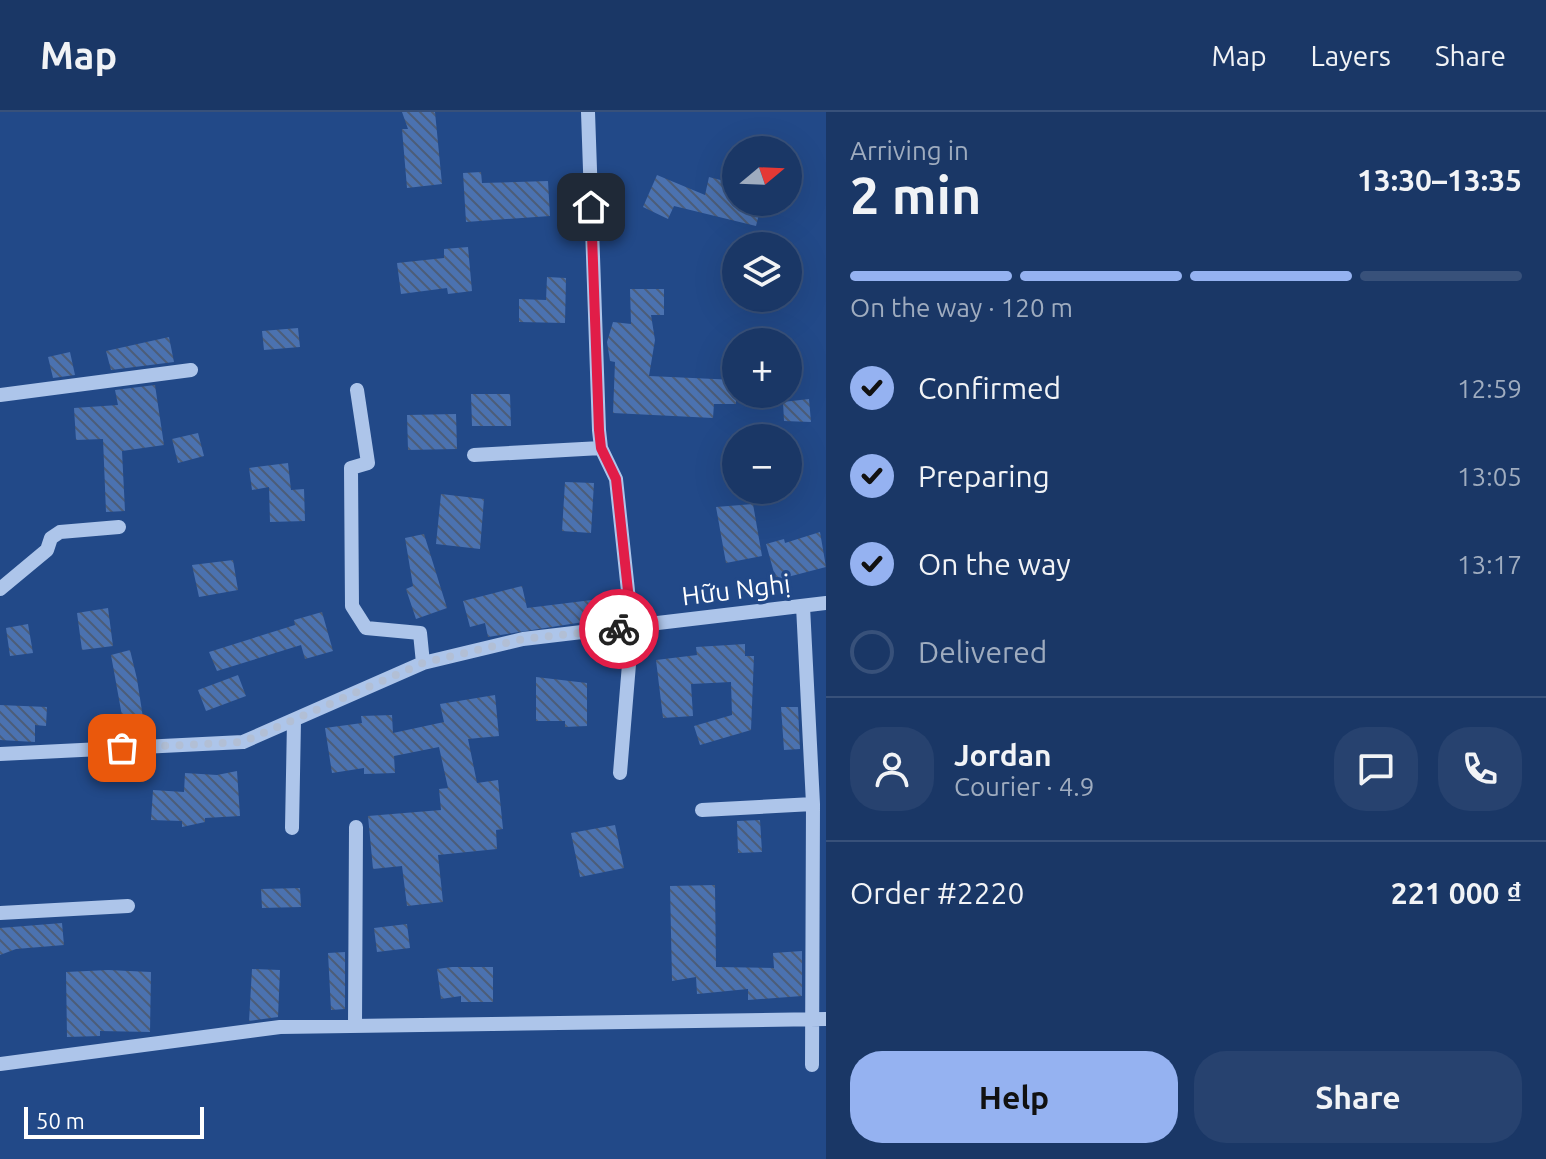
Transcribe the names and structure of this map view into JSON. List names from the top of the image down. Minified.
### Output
{"streets":{"street":["Hữu Nghị"]},"scale_bar":"50 m","north":"right","page":{"header":"Map","nav":["Map","Layers","Share"],"heading":["2 min","Arriving in","13:30–13:35"],"panel":["Jordan","Courier · 4.9","Order #2220","221 000 ₫"],"map_buttons":["+","−"],"bar":"On the way · 120 m","list":[["Confirmed","12:59"],["Preparing","13:05"],["On the way","13:17"],"Delivered"],"buttons":["Help","Share"],"scale":"50 m"}}
